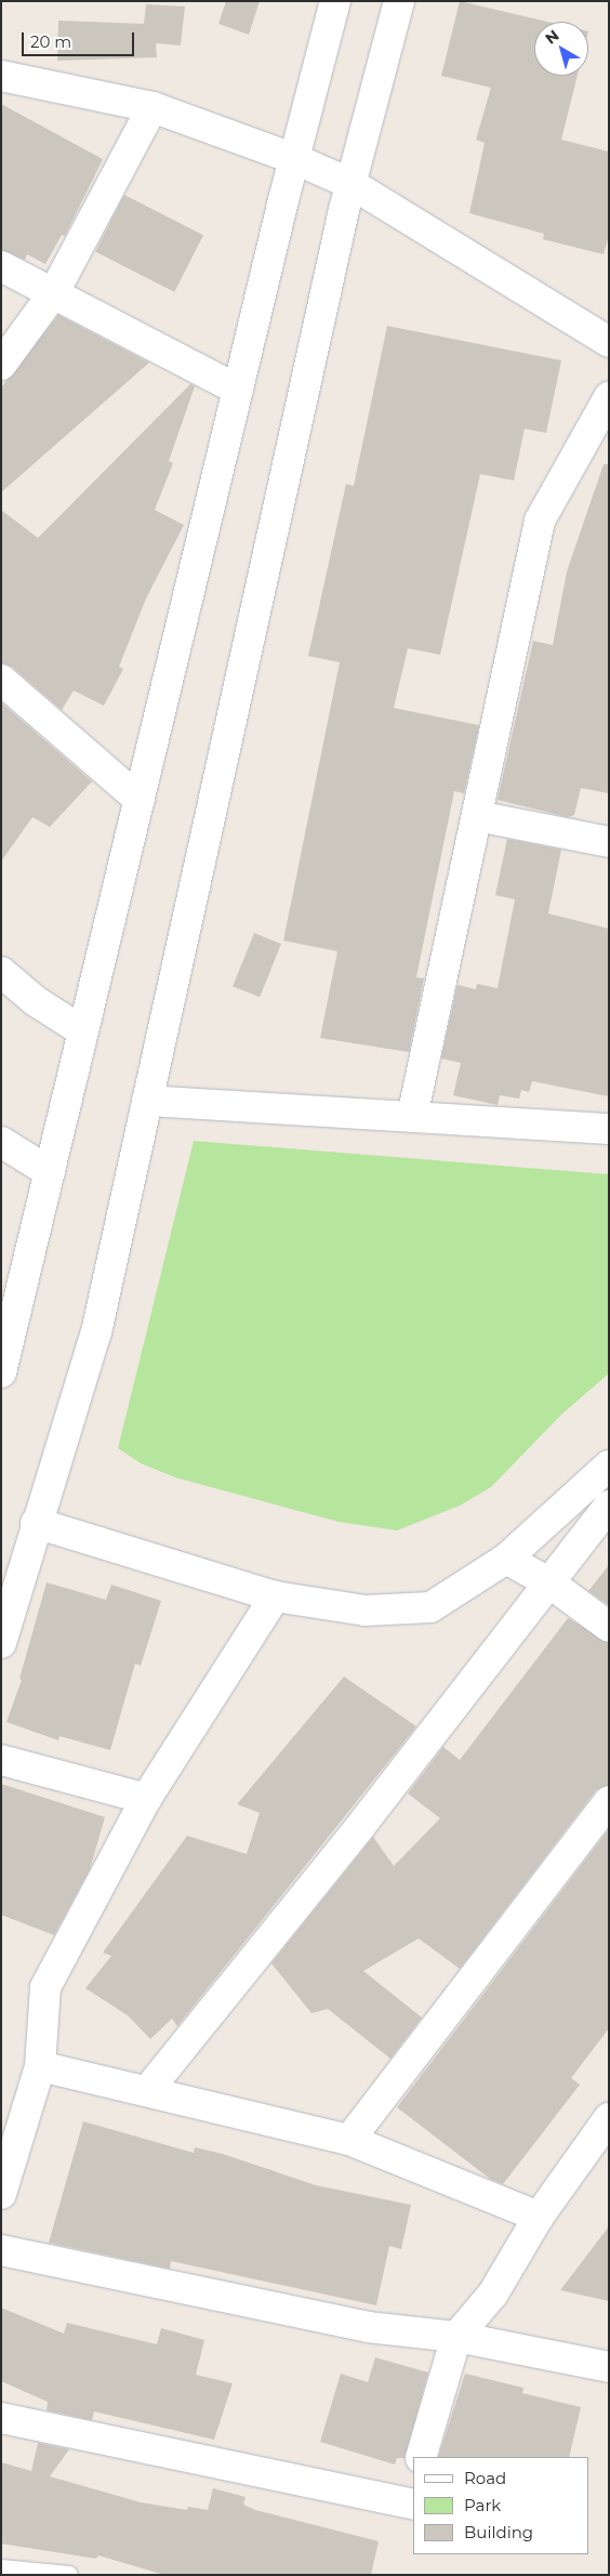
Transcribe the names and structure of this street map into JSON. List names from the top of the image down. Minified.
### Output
{"legend":["Road","Park","Building"],"scale_bar":"20 m","north":"top left"}
